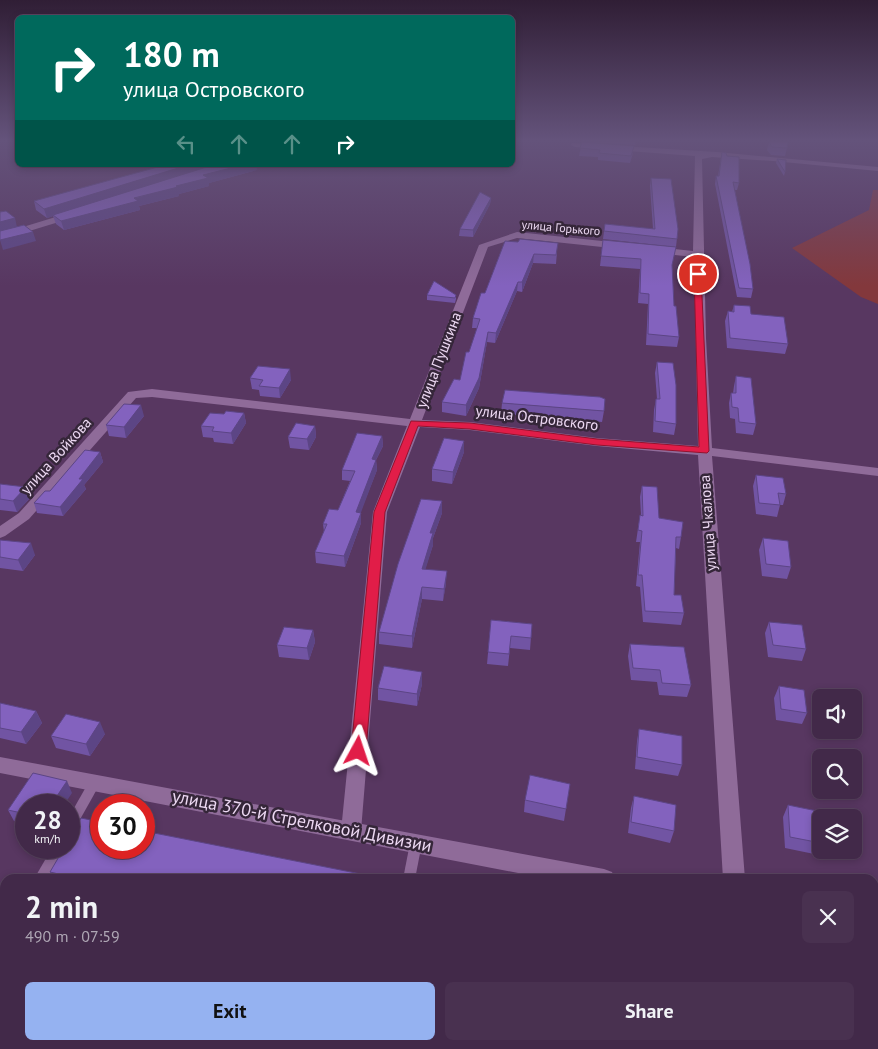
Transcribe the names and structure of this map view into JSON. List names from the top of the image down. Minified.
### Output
{"streets":{"street":["улица Горького","улица Пушкина","улица Островского","улица Войкова","улица Чкалова","улица 370-й Стрелковой Дивизии"]},"crossings":[["улица Горького","улица Пушкина"],["улица Пушкина","улица Островского"],["улица Пушкина","улица 370-й Стрелковой Дивизии"],["улица Островского","улица Войкова"],["улица Островского","улица Чкалова"]],"page":{"turn":["180 m","улица Островского"],"speed":"28 km/h","limit":"30","heading":["2 min","490 m · 07:59"],"buttons":["Exit","Share"]}}
